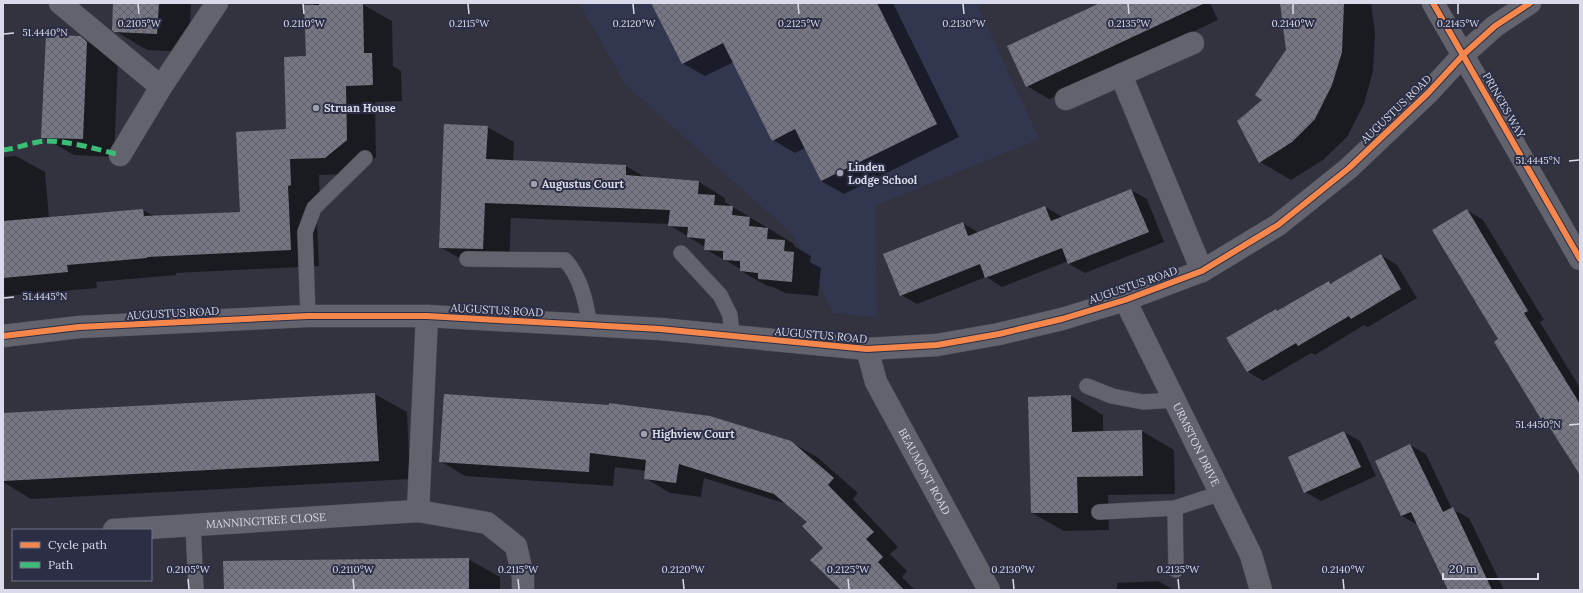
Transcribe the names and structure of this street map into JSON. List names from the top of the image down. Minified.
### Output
{"streets":{"street":["PRINCES WAY","AUGUSTUS ROAD","URMSTON DRIVE","BEAUMONT ROAD","MANNINGTREE CLOSE"]},"crossings":[["PRINCES WAY","AUGUSTUS ROAD"],["AUGUSTUS ROAD","URMSTON DRIVE"],["AUGUSTUS ROAD","BEAUMONT ROAD"]],"places":["Struan House","Linden Lodge School","Augustus Court","Highview Court"],"legend":["Cycle path","Path"],"scale_bar":"20 m","coordinates":["0.2110°W","0.2115°W","0.2130°W","0.2145°W","0.2105°W","0.2120°W","0.2125°W","0.2135°W","0.2140°W","51.4440°N","51.4445°N","51.4450°N"]}
